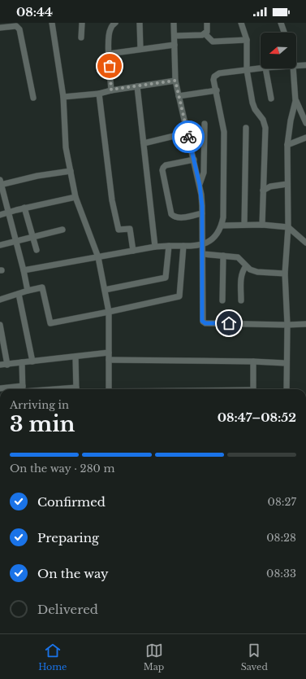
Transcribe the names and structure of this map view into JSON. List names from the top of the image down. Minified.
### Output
{"north":"left","page":{"status":"08:44","heading":["3 min","Arriving in","08:47–08:52"],"bar":"On the way · 280 m","list":[["Confirmed","08:27"],["Preparing","08:28"],["On the way","08:33"],"Delivered"],"tabs":["Home","Map","Saved"]}}
